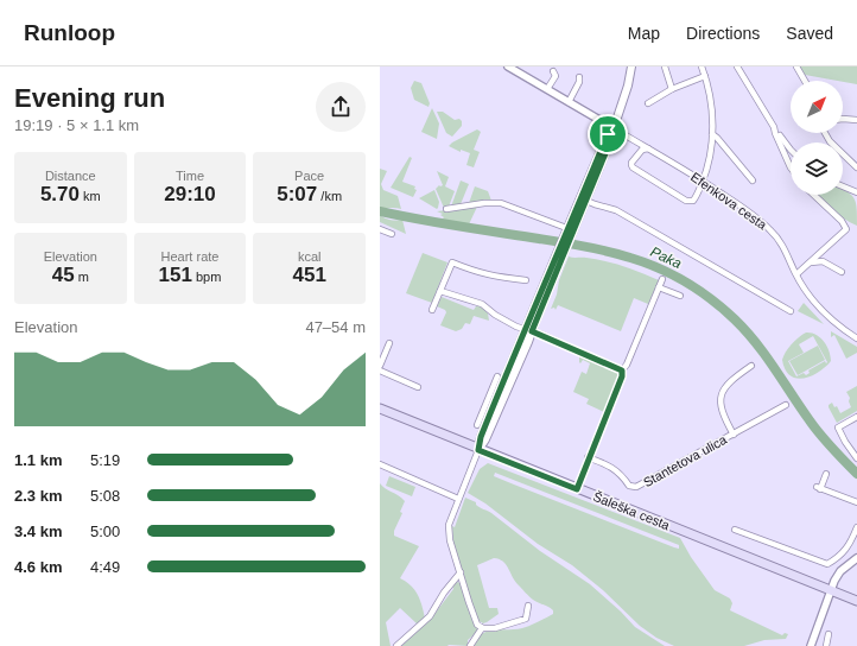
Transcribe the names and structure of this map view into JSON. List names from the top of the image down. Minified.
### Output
{"streets":{"main road":["Šaleška cesta"],"street":["Efenkova cesta","Stantetova ulica"]},"water":["Paka"],"north":"top right","page":{"header":"Runloop","nav":["Map","Directions","Saved"],"heading":["Evening run","19:19 · 5 × 1.1 km"],"stats":[["Distance","5.70 km"],["Time","29:10"],["Pace","5:07 /km"],["Elevation","45 m"],["Heart rate","151 bpm"],["kcal","451"]],"chart":["Elevation","47–54 m"],"list":[{"name":"1.1 km","note":"5:19"},{"name":"2.3 km","note":"5:08"},{"name":"3.4 km","note":"5:00"},{"name":"4.6 km","note":"4:49"}]}}
